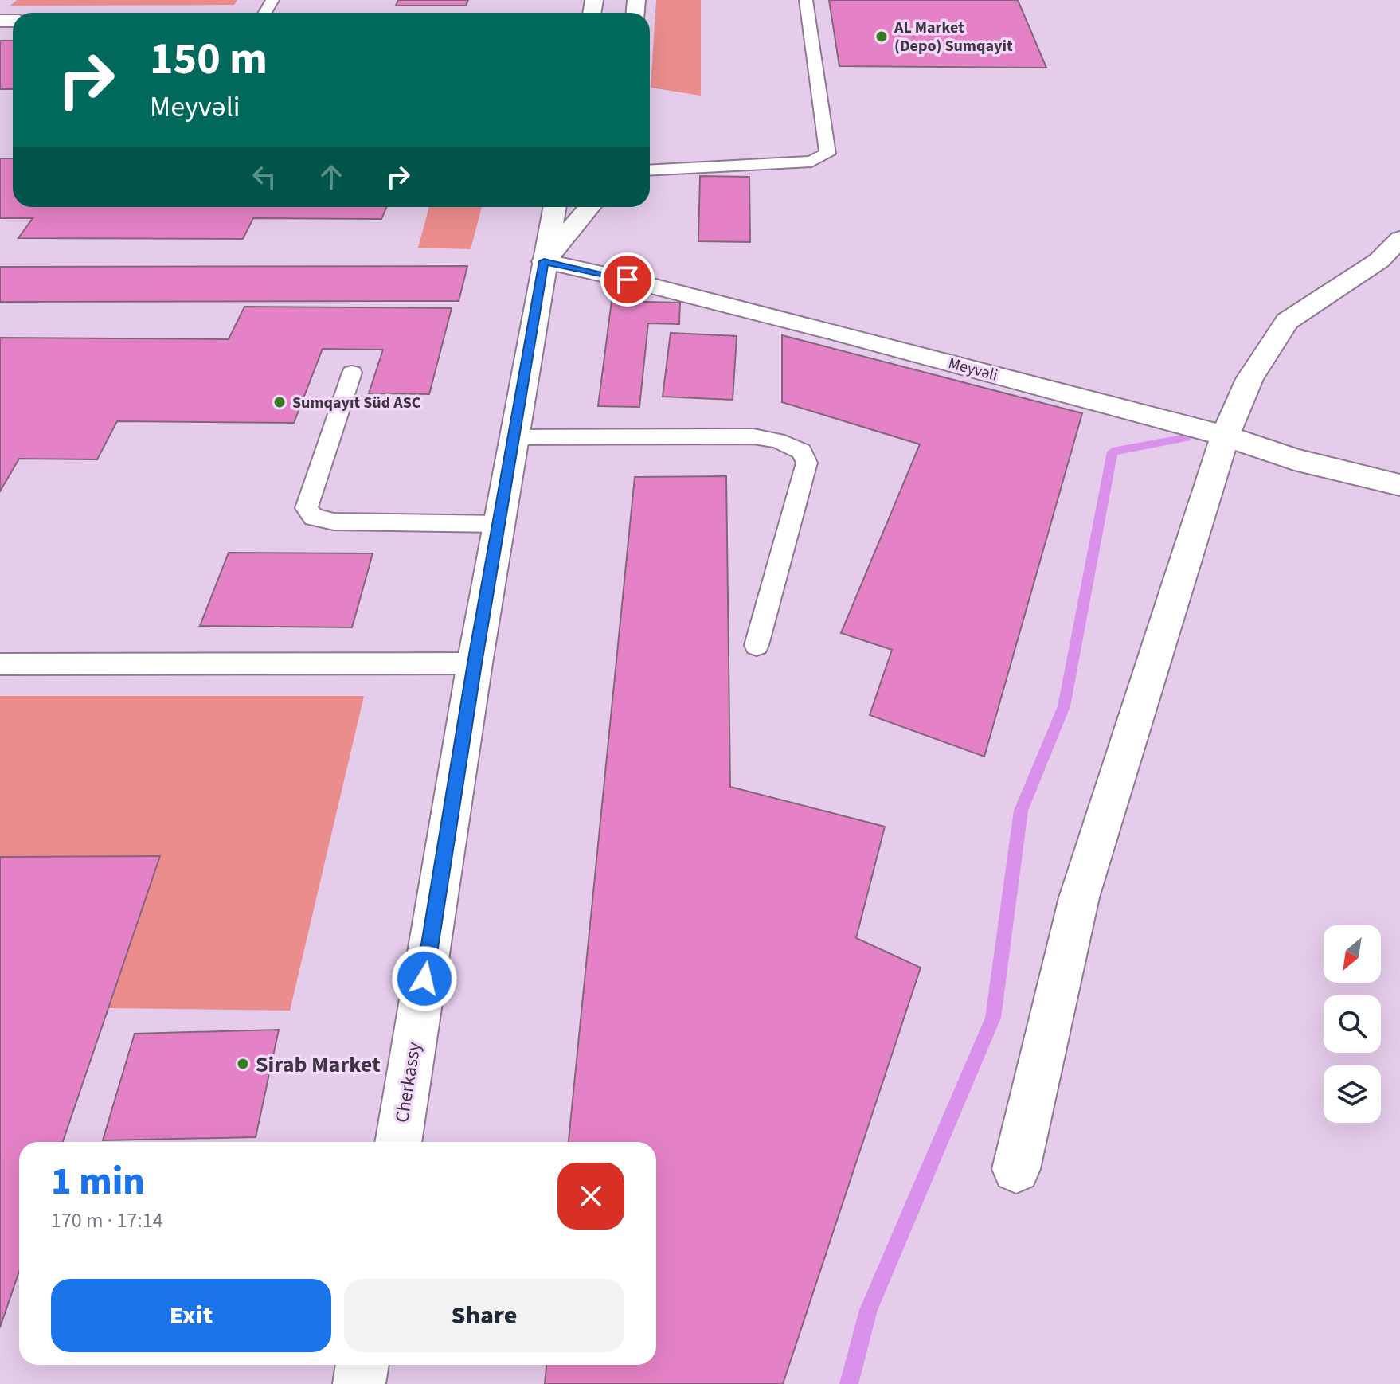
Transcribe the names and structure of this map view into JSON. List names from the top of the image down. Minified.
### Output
{"streets":{"street":["Meyvəli","Cherkassy"]},"crossings":[["Meyvəli","Cherkassy"]],"places":["AL Market (Depo) Sumqayit","Sumqayıt Süd ASC","Sirab Market"],"north":"bottom left","page":{"turn":["150 m","Meyvəli"],"heading":["1 min","170 m · 17:14"],"buttons":["Exit","Share"]}}
